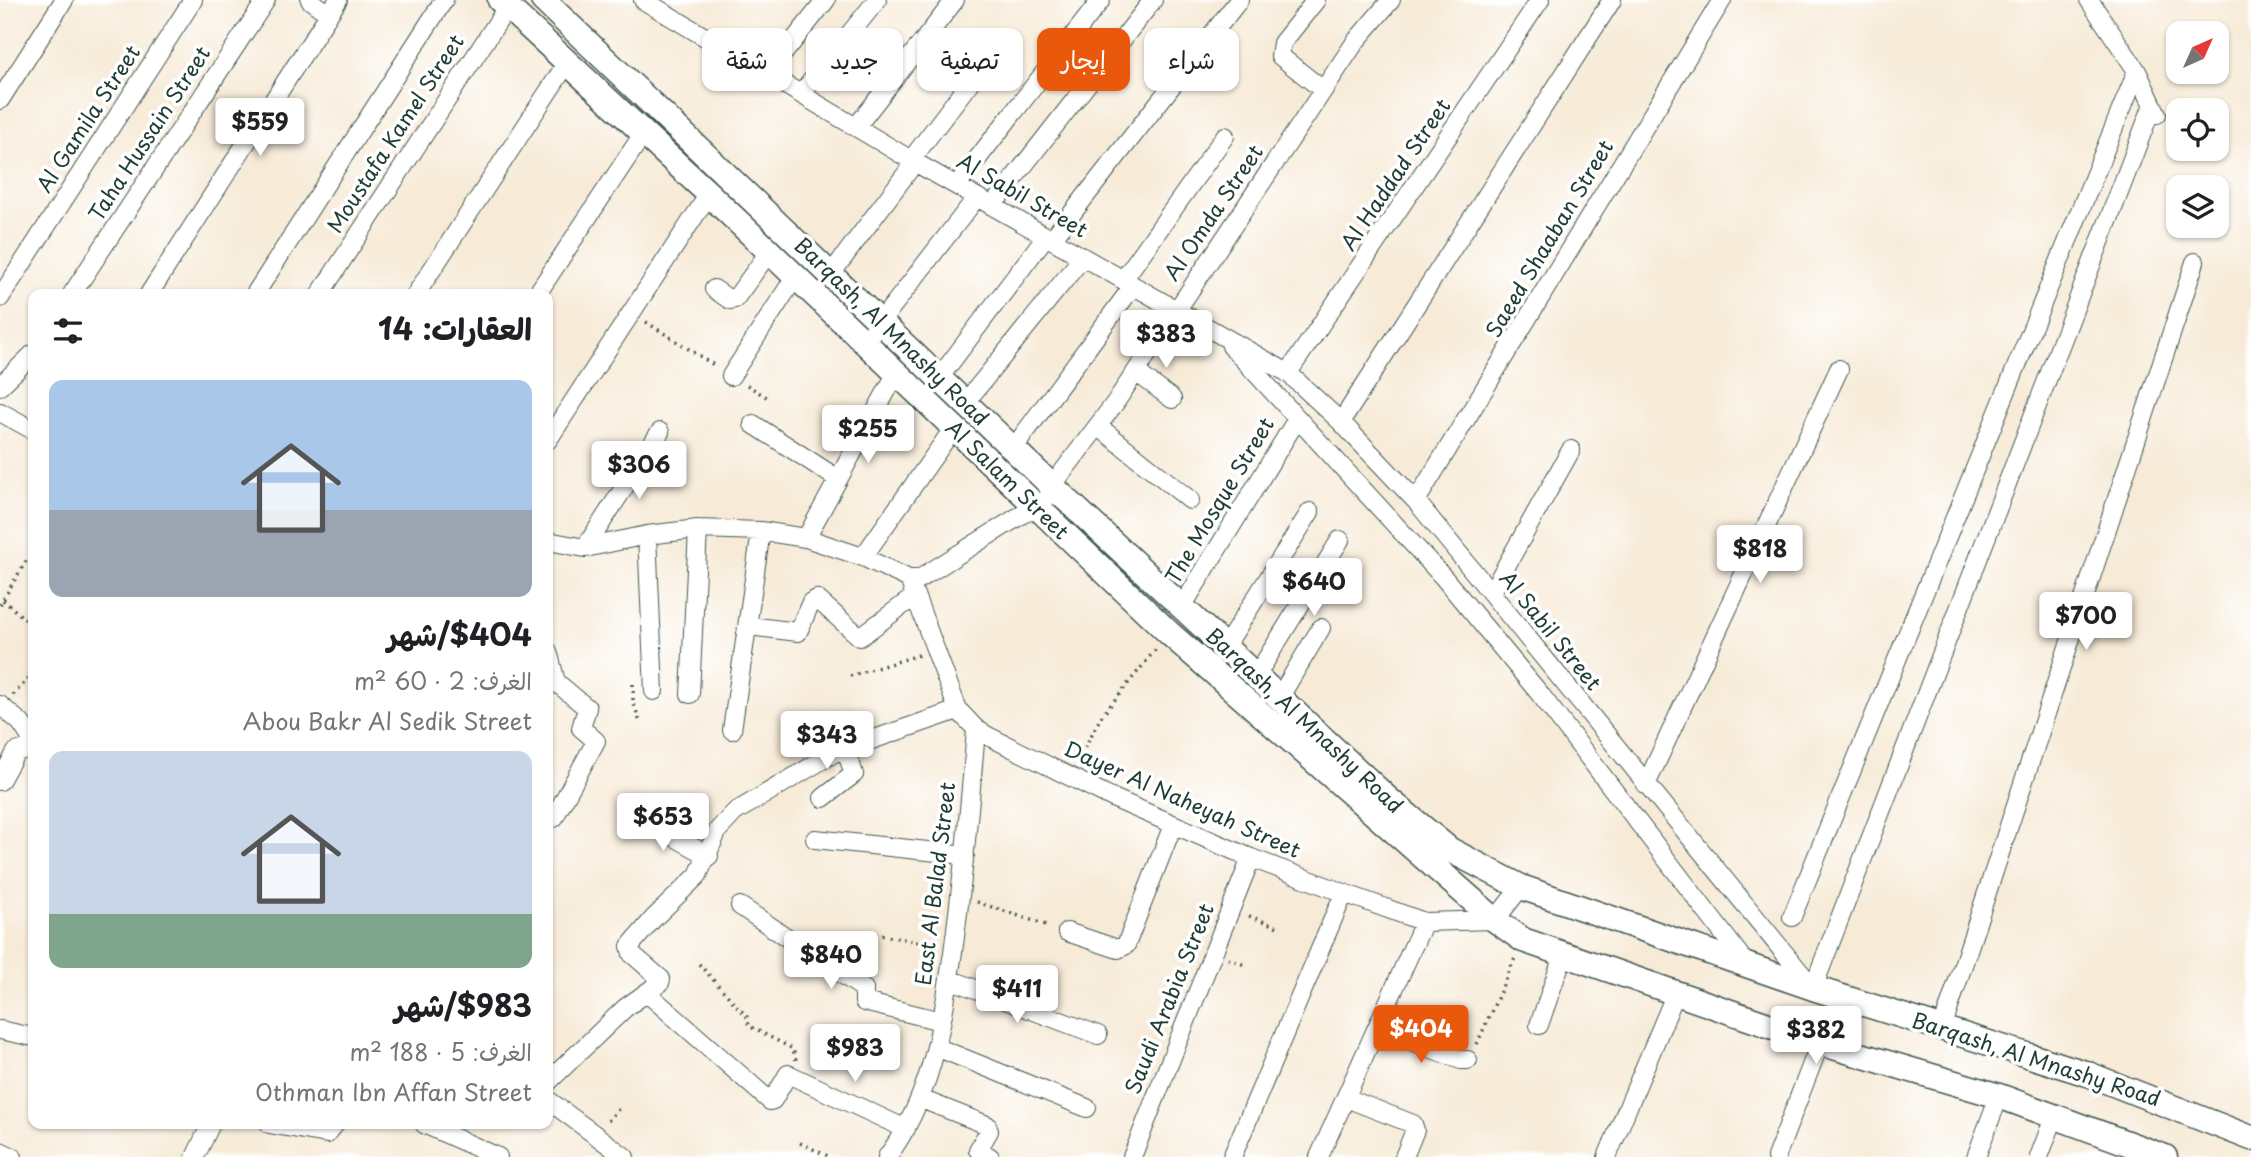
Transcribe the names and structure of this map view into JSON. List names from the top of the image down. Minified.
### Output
{"streets":{"street":["Al Gamila Street","Taha Hussain Street","Moustafa Kamel Street","Al Haddad Street","Al Sabil Street","Al Omda Street","Saeed Shaaban Street","Barqash, Al Mnashy Road","Al Salam Street","The Mosque Street","Dayer Al Naheyah Street","East Al Balad Street","Saudi Arabia Street"]},"crossings":[["Moustafa Kamel Street","Al Salam Street"],["Al Haddad Street","Al Sabil Street"],["Al Sabil Street","Al Omda Street"],["Al Sabil Street","Saeed Shaaban Street"],["Al Sabil Street","Barqash, Al Mnashy Road"],["Al Sabil Street","The Mosque Street"],["Al Omda Street","Barqash, Al Mnashy Road"],["Al Omda Street","Al Salam Street"],["Al Omda Street","Dayer Al Naheyah Street"],["Barqash, Al Mnashy Road","The Mosque Street"],["Al Salam Street","Dayer Al Naheyah Street"],["Dayer Al Naheyah Street","East Al Balad Street"],["Dayer Al Naheyah Street","Saudi Arabia Street"]],"north":"top right","page":{"chip":["شراء","إيجار","تصفية","جديد","شقة"],"price":["$559","$383","$255","$306","$818","$640","$700","$343","$653","$840","$411","$404","$382","$983"],"heading":"العقارات: 14","list":[{"name":"$404/شهر","note":"الغرف: 2 · 60 m² · Abou Bakr Al Sedik Street"},{"name":"$983/شهر","note":"الغرف: 5 · 188 m² · Othman Ibn Affan Street"}]}}
